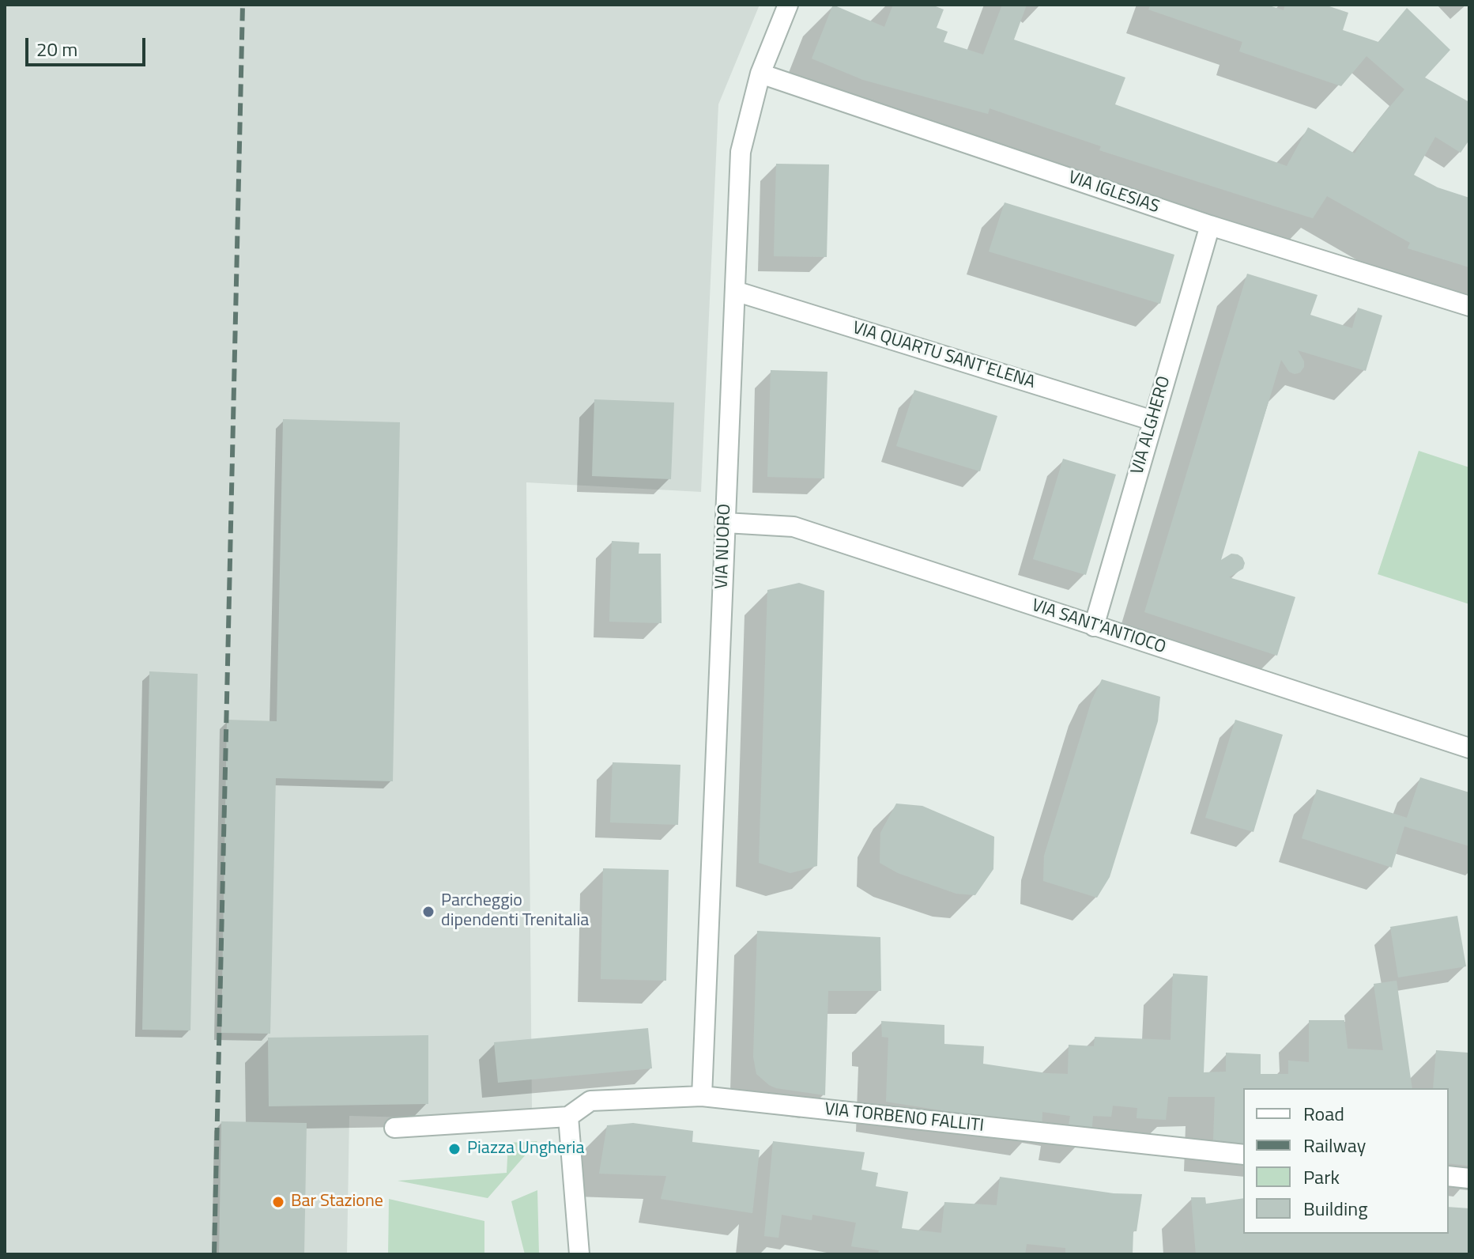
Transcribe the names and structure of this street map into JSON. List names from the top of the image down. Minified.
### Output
{"streets":{"street":["VIA IGLESIAS","VIA QUARTU SANT'ELENA","VIA ALGHERO","VIA NUORO","VIA SANT'ANTIOCO","VIA TORBENO FALLITI"]},"crossings":[["VIA IGLESIAS","VIA ALGHERO"],["VIA IGLESIAS","VIA NUORO"],["VIA QUARTU SANT'ELENA","VIA ALGHERO"],["VIA QUARTU SANT'ELENA","VIA NUORO"],["VIA ALGHERO","VIA SANT'ANTIOCO"],["VIA NUORO","VIA SANT'ANTIOCO"],["VIA NUORO","VIA TORBENO FALLITI"]],"places":["Parcheggio dipendenti Trenitalia","Piazza Ungheria","Bar Stazione"],"legend":["Road","Railway","Park","Building"],"scale_bar":"20 m"}
